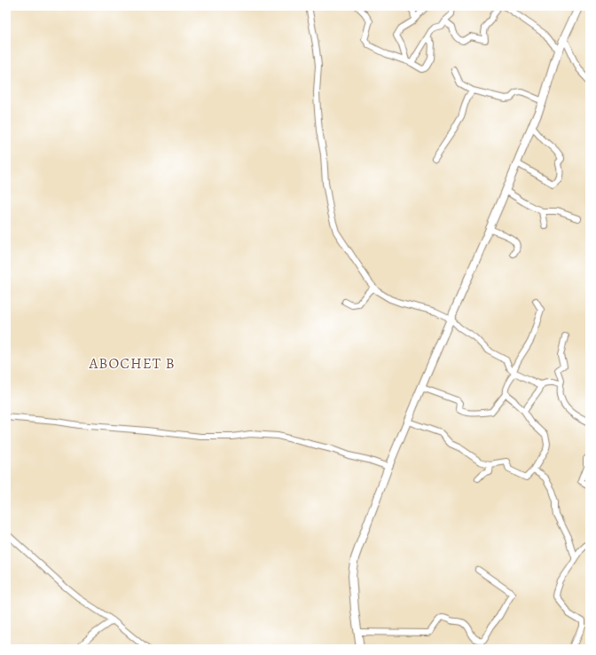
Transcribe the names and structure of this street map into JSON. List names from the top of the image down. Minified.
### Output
{"districts":["ABOCHET B"]}
